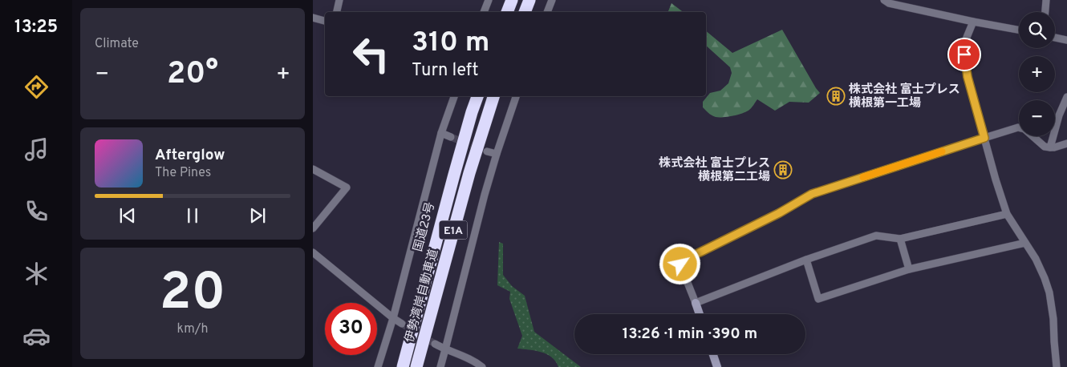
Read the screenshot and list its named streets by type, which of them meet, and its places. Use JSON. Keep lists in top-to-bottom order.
{
  "streets": {
    "highway": ["E1A", "伊勢湾岸自動車道"]
  },
  "places": {
    "building": ["株式会社 富士プレス 横根第一工場", "株式会社 富士プレス 横根第二工場"]
  },
  "page": {
    "tabs": "13:25",
    "tile": [
      "Climate",
      ["20", "km/h"]
    ],
    "map_buttons": ["+", "−"],
    "turn": ["310 m", "Turn left"],
    "heat": ["−", "20°", "+"],
    "song": ["Afterglow", "The Pines"],
    "limit": "30",
    "trip": "13:26 · 1 min · 390 m"
  }
}
